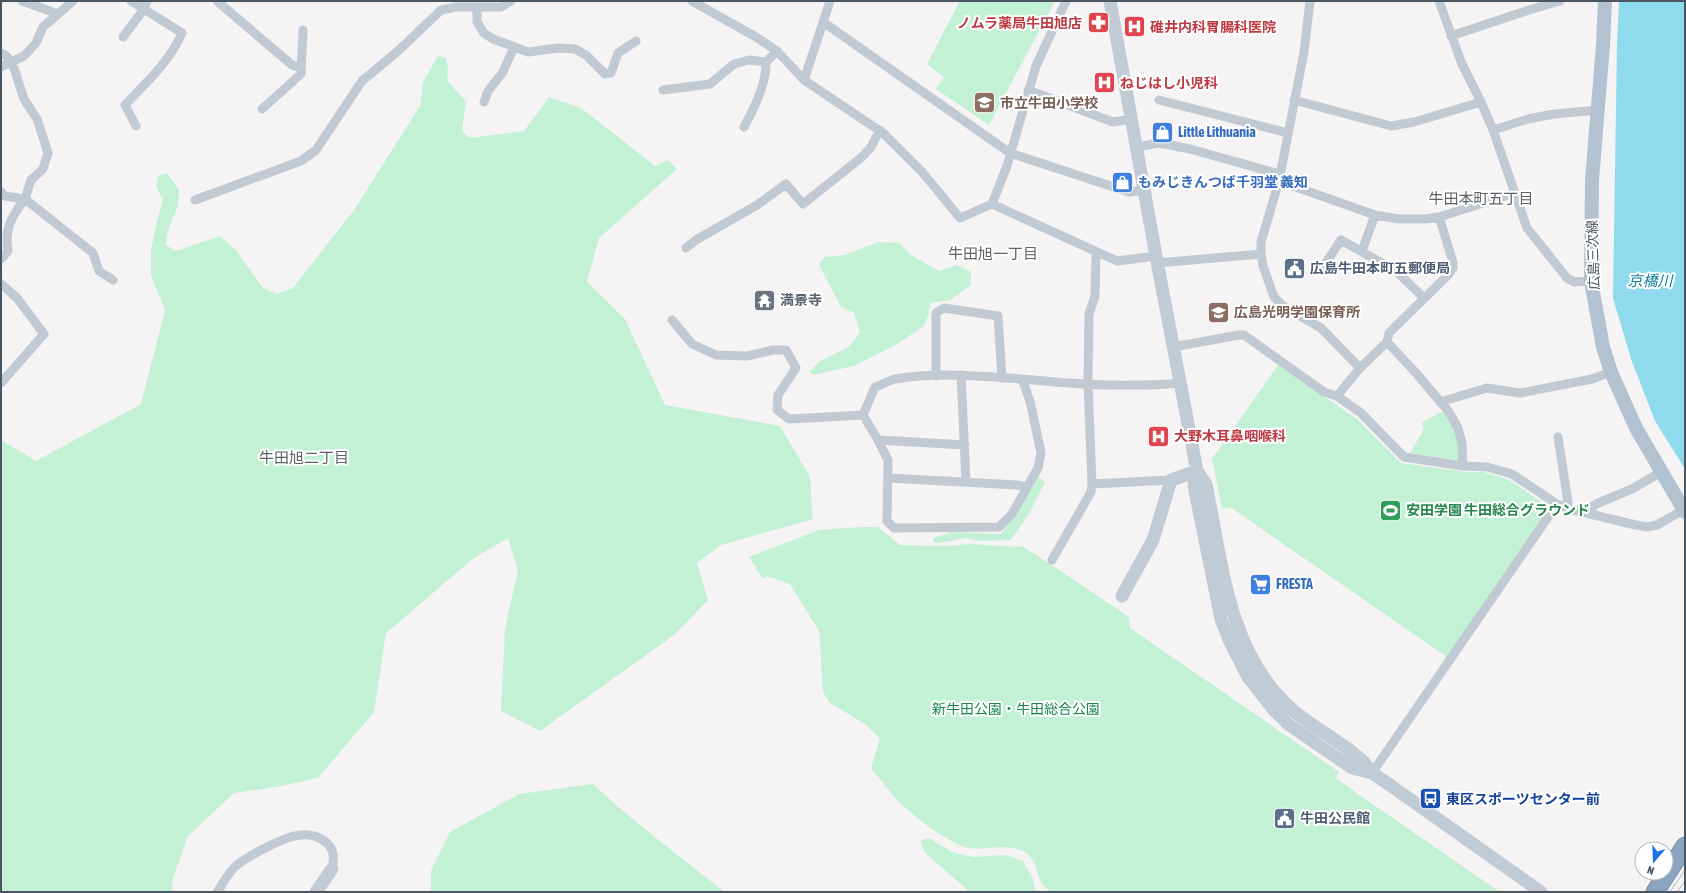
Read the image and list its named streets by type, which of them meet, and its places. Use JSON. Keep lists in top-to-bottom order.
{
  "streets": {
    "main road": ["広島三次線"]
  },
  "districts": ["牛田本町五丁目", "牛田旭一丁目", "牛田旭二丁目"],
  "water": ["京橋川"],
  "parks": ["新牛田公園・牛田総合公園"],
  "places": {
    "pharmacy": ["ノムラ薬局牛田旭店"],
    "hospital": ["碓井内科胃腸科医院", "ねじはし小児科", "大野木耳鼻咽喉科"],
    "school or university": ["市立牛田小学校", "広島光明学園保育所"],
    "shop": ["Little Lithuania", "もみじきんつば千羽堂 義知"],
    "public building": ["広島牛田本町五郵便局", "牛田公民館"],
    "temple": ["満景寺"],
    "sports": ["安田学園 牛田総合グラウンド"],
    "supermarket": ["FRESTA"],
    "bus stop": ["東区スポーツセンター前"]
  },
  "north": "bottom"
}
